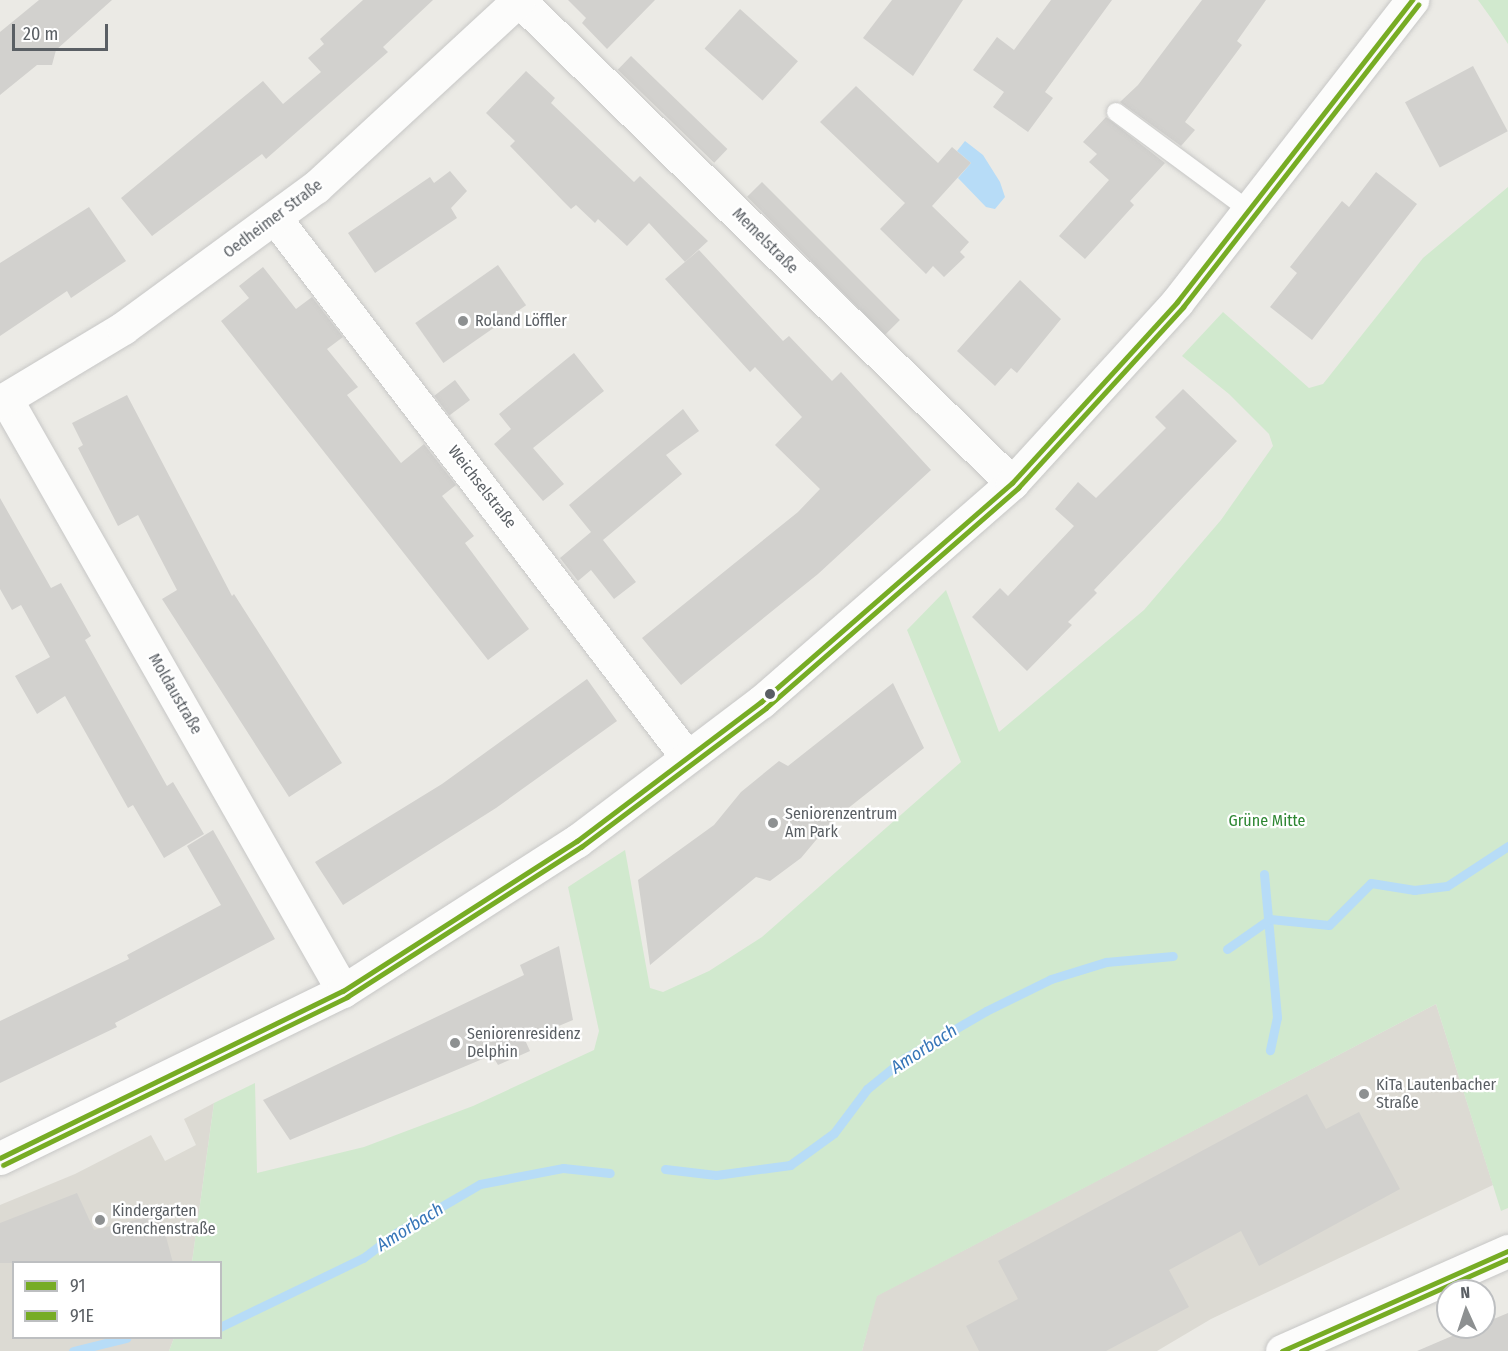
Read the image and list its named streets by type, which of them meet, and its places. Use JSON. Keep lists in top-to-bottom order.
{
  "streets": {
    "street": [
      "Oedheimer Straße",
      "Memelstraße",
      "Weichselstraße",
      "Moldaustraße"
    ]
  },
  "crossings": [
    ["Oedheimer Straße", "Memelstraße"],
    ["Oedheimer Straße", "Weichselstraße"],
    ["Oedheimer Straße", "Moldaustraße"]
  ],
  "water": ["Amorbach"],
  "parks": ["Grüne Mitte"],
  "places": [
    "Roland Löffler",
    "Seniorenzentrum Am Park",
    "Seniorenresidenz Delphin",
    "KiTa Lautenbacher Straße",
    "Kindergarten Grenchenstraße"
  ],
  "lines": ["transit line 91", "transit line 91E"],
  "legend": ["91", "91E"],
  "scale_bar": "20 m",
  "north": "top"
}
